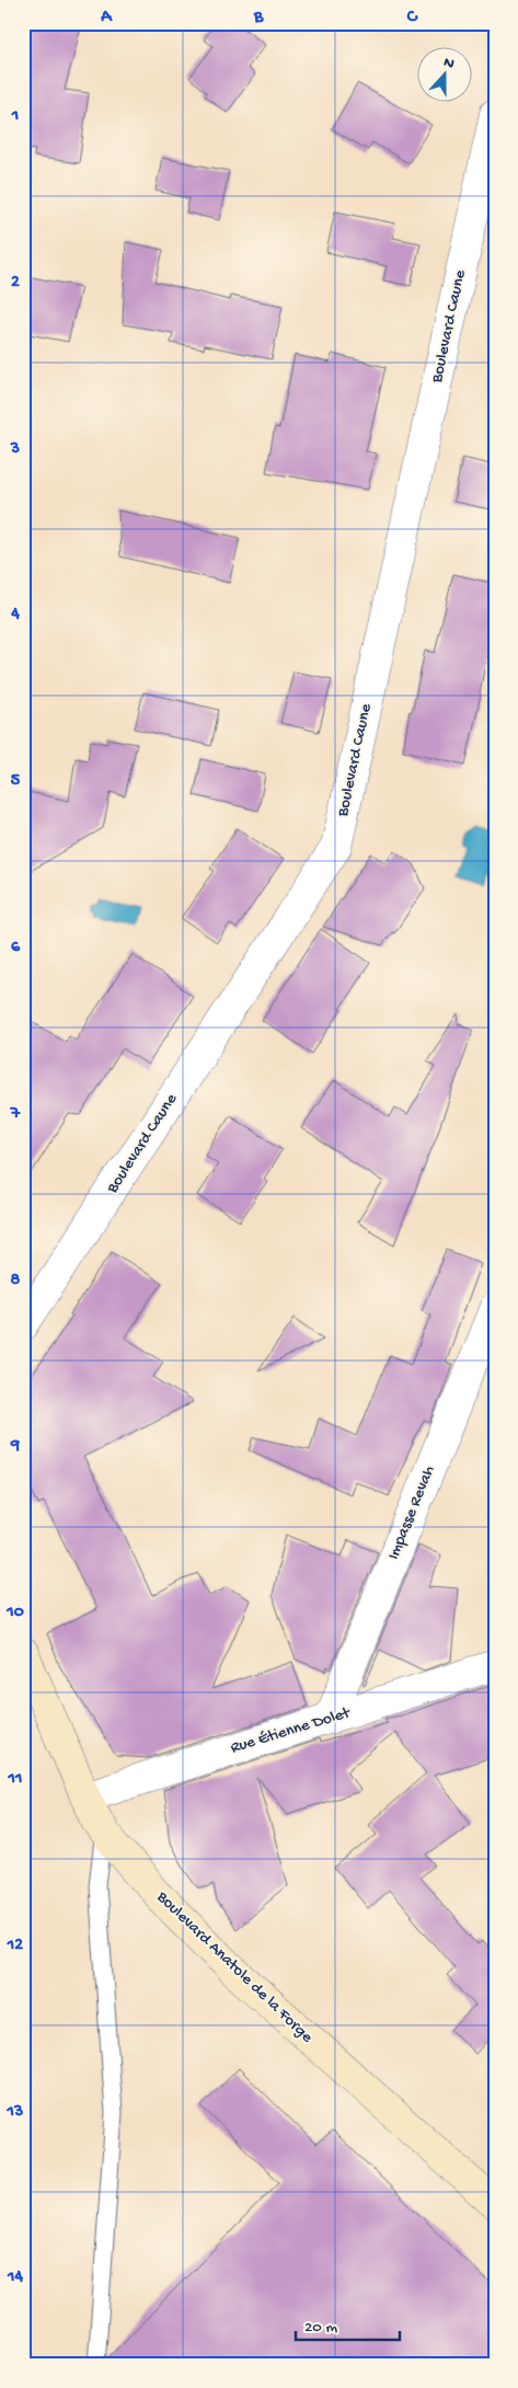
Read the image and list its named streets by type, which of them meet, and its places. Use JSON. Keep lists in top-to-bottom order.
{
  "streets": {
    "main road": ["Boulevard Anatole de la Forge"],
    "street": ["Boulevard Caune", "Impasse Revah", "Rue Étienne Dolet"]
  },
  "crossings": [
    ["Impasse Revah", "Rue Étienne Dolet"],
    ["Rue Étienne Dolet", "Boulevard Anatole de la Forge"]
  ],
  "scale_bar": "20 m",
  "north": "top",
  "grid": {
    "columns": ["A", "B", "C"],
    "rows": [
      "1",
      "2",
      "3",
      "4",
      "5",
      "6",
      "7",
      "8",
      "9",
      "10",
      "11",
      "12",
      "13",
      "14"
    ]
  }
}
